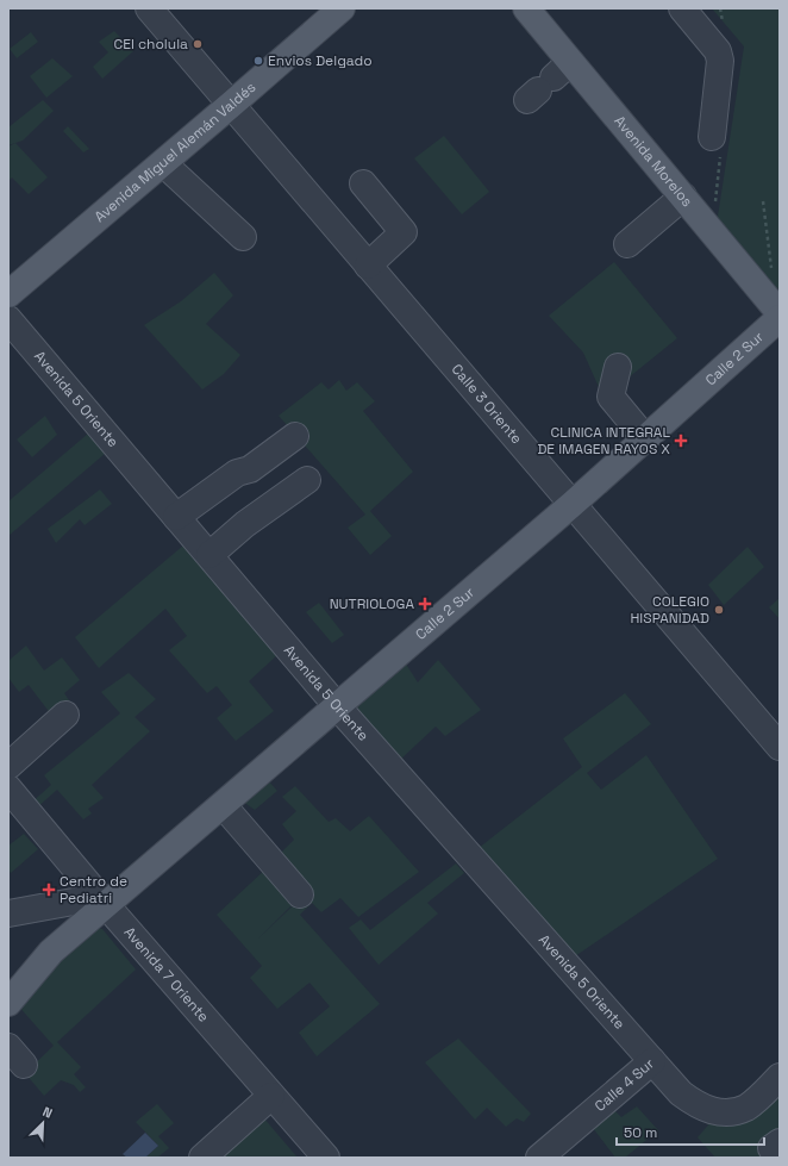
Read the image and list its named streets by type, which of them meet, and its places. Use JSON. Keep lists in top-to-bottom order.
{
  "streets": {
    "main road": ["Avenida Miguel Alemán Valdés", "Avenida Morelos", "Calle 2 Sur"],
    "street": [
      "Avenida 5 Oriente",
      "Calle 3 Oriente",
      "Avenida 7 Oriente",
      "Calle 4 Sur"
    ]
  },
  "crossings": [
    ["Avenida Miguel Alemán Valdés", "Calle 3 Oriente"],
    ["Avenida Morelos", "Calle 2 Sur"],
    ["Calle 2 Sur", "Avenida 5 Oriente"],
    ["Calle 2 Sur", "Calle 3 Oriente"],
    ["Calle 2 Sur", "Avenida 7 Oriente"],
    ["Avenida 5 Oriente", "Calle 4 Sur"]
  ],
  "places": {
    "other": ["CEI cholula", "Envios Delgado", "COLEGIO HISPANIDAD"],
    "health": ["CLINICA INTEGRAL DE IMAGEN RAYOS X", "NUTRIOLOGA", "Centro de Pediatri"]
  },
  "scale_bar": "50 m",
  "north": "top right"
}
